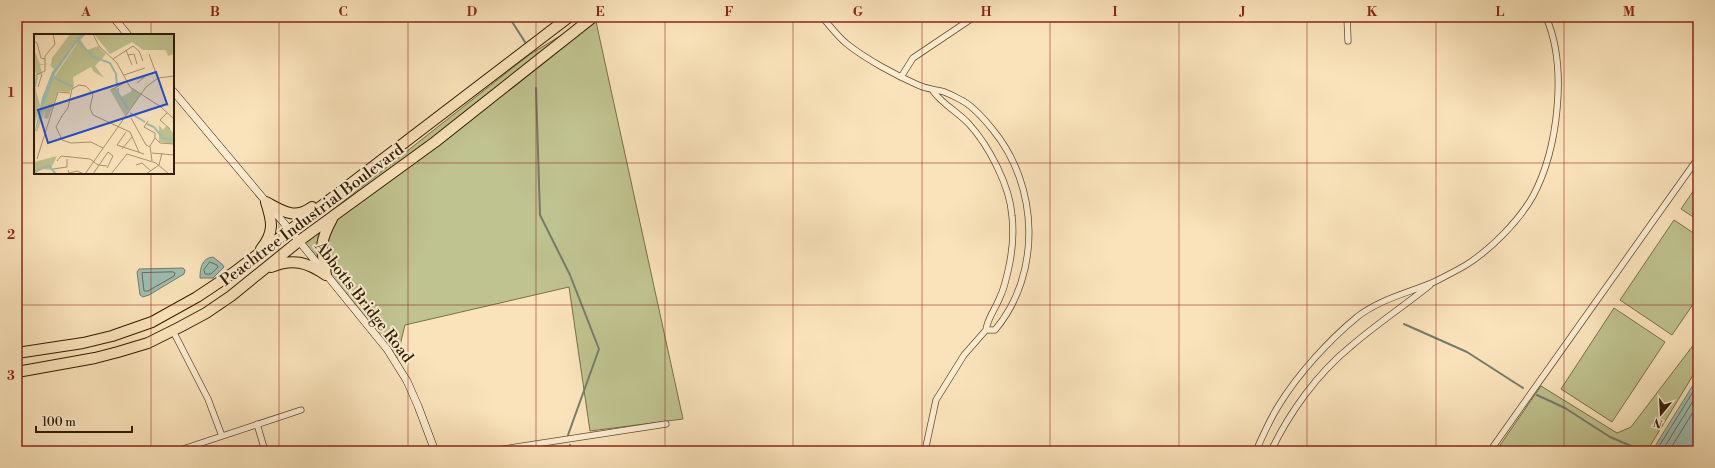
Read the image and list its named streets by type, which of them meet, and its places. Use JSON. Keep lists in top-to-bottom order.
{
  "streets": {
    "highway": ["Peachtree Industrial Boulevard"],
    "main road": ["Abbotts Bridge Road"]
  },
  "crossings": [
    ["Peachtree Industrial Boulevard", "Abbotts Bridge Road"]
  ],
  "scale_bar": "100 m",
  "north": "bottom",
  "grid": {
    "columns": [
      "A",
      "B",
      "C",
      "D",
      "E",
      "F",
      "G",
      "H",
      "I",
      "J",
      "K",
      "L",
      "M"
    ],
    "rows": ["1", "2", "3"]
  }
}
